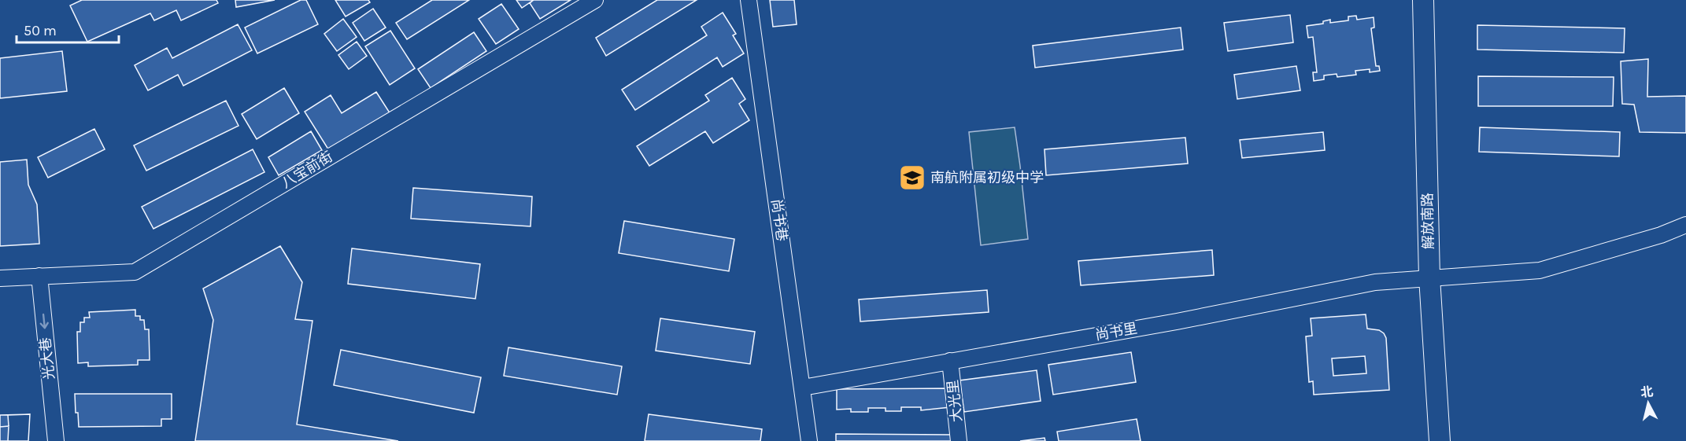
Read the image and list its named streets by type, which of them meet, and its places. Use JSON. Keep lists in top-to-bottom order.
{
  "streets": {
    "street": [
      "八宝前街",
      "尚书巷",
      "解放南路",
      "尚书里",
      "光大巷",
      "大光里"
    ]
  },
  "crossings": [
    ["八宝前街", "光大巷"],
    ["尚书巷", "尚书里"],
    ["解放南路", "尚书里"],
    ["尚书里", "大光里"]
  ],
  "one_way": ["光大巷"],
  "places": {
    "school or university": ["南航附属初级中学"]
  },
  "scale_bar": "50 m",
  "north": "top"
}
